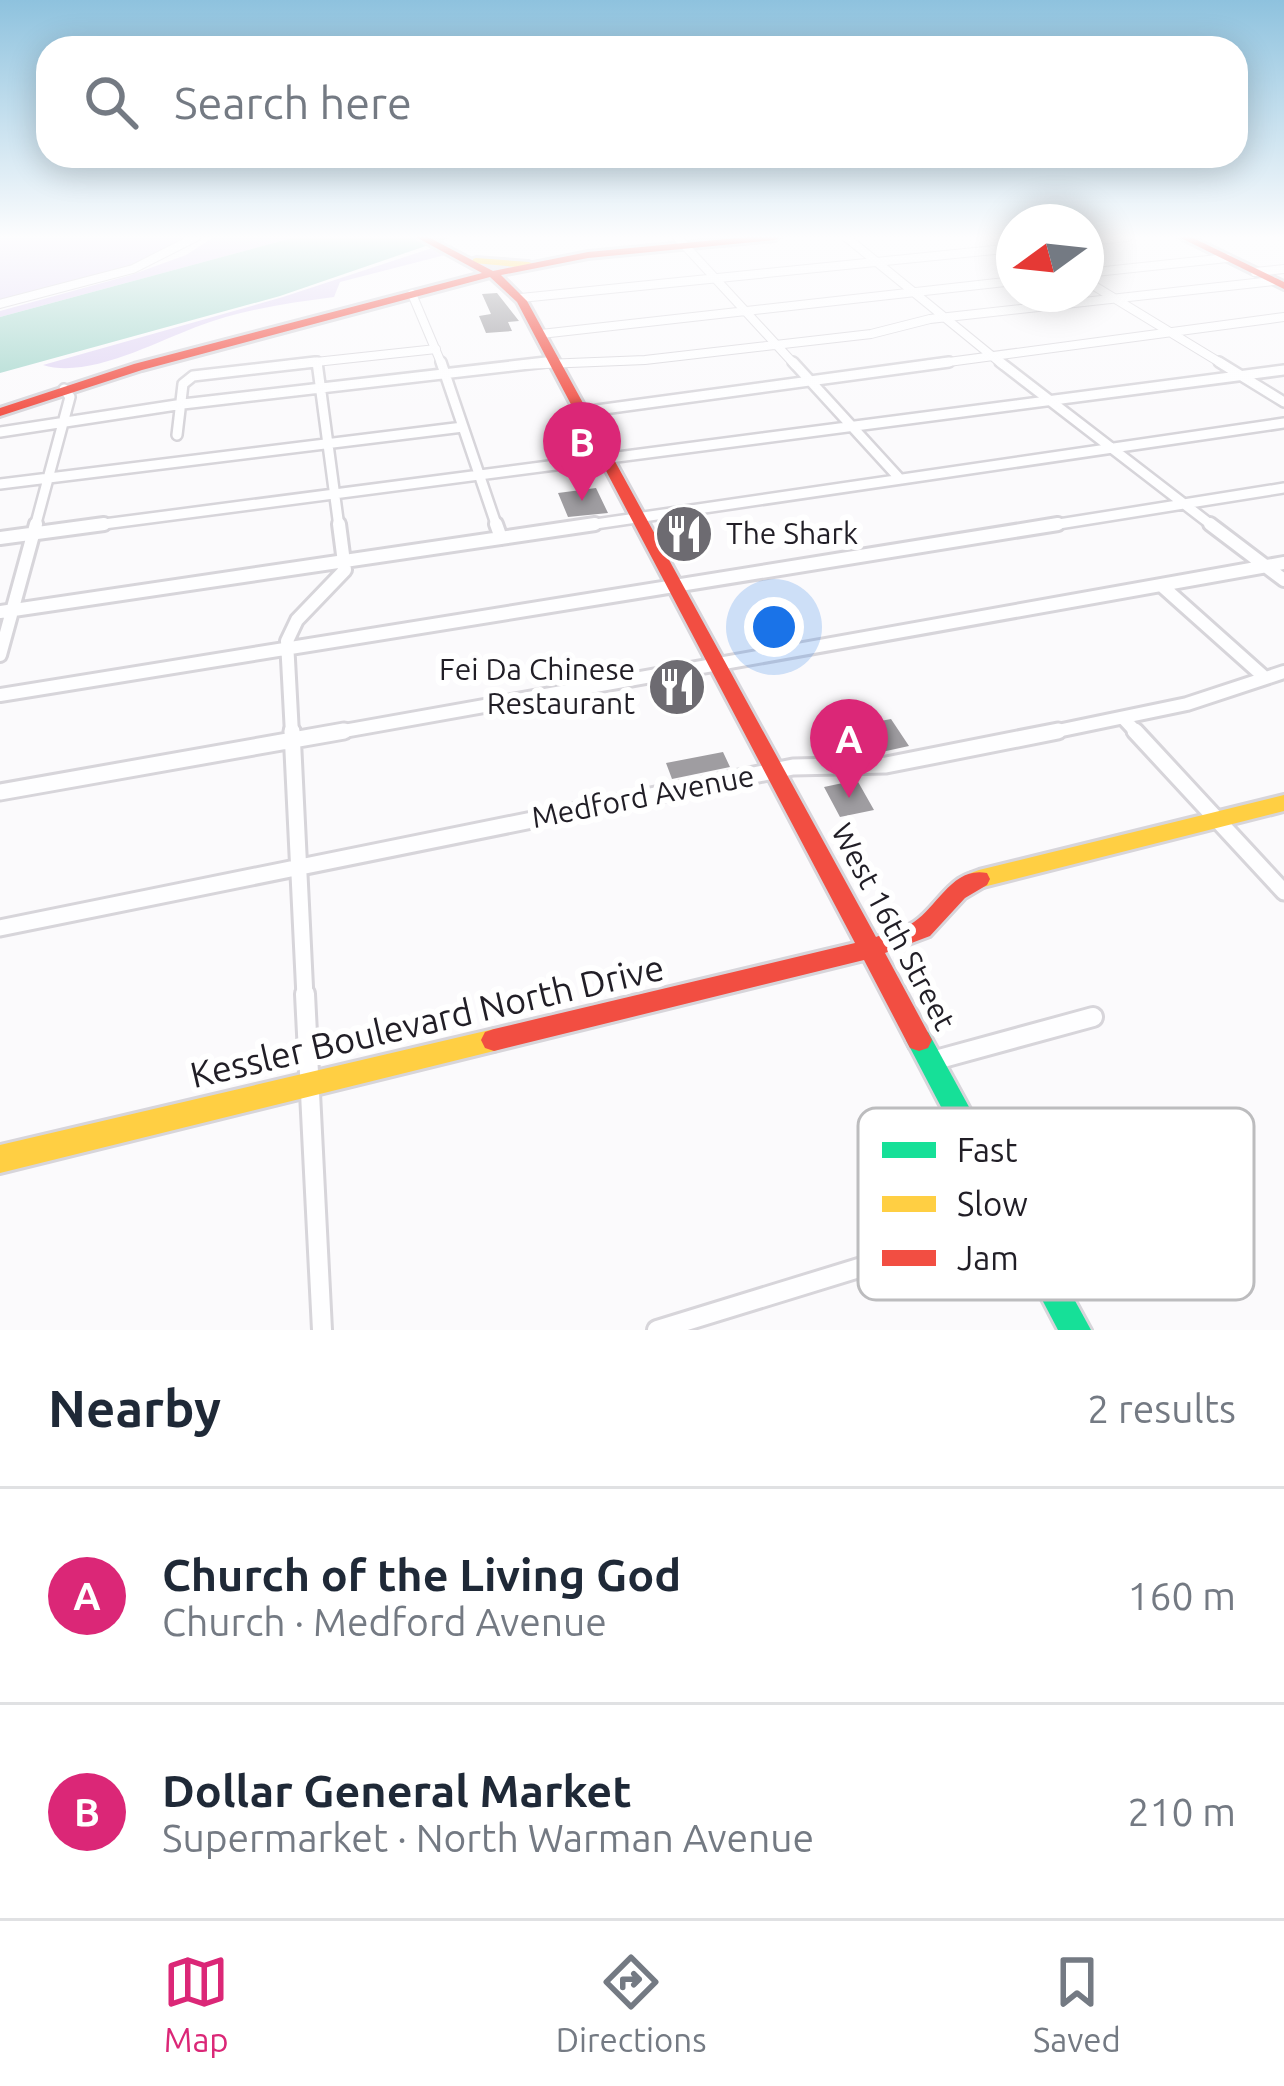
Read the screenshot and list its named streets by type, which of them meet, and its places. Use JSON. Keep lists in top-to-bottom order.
{
  "streets": {
    "main road": ["West 16th Street", "Kessler Boulevard North Drive"],
    "street": ["Medford Avenue"]
  },
  "crossings": [
    ["Medford Avenue", "West 16th Street"],
    ["West 16th Street", "Kessler Boulevard North Drive"]
  ],
  "places": {
    "restaurant": ["The Shark", "Fei Da Chinese Restaurant"]
  },
  "legend": ["Fast", "Slow", "Jam"],
  "north": "left",
  "page": {
    "search": "Search here",
    "pins": ["B", "A"],
    "heading": ["Nearby", "2 results"],
    "list": [
      {
        "mark": "A",
        "name": "Church of the Living God",
        "note": "Church · Medford Avenue",
        "value": "160 m"
      },
      {
        "mark": "B",
        "name": "Dollar General Market",
        "note": "Supermarket · North Warman Avenue",
        "value": "210 m"
      }
    ],
    "nav": ["Map", "Directions", "Saved"]
  }
}
